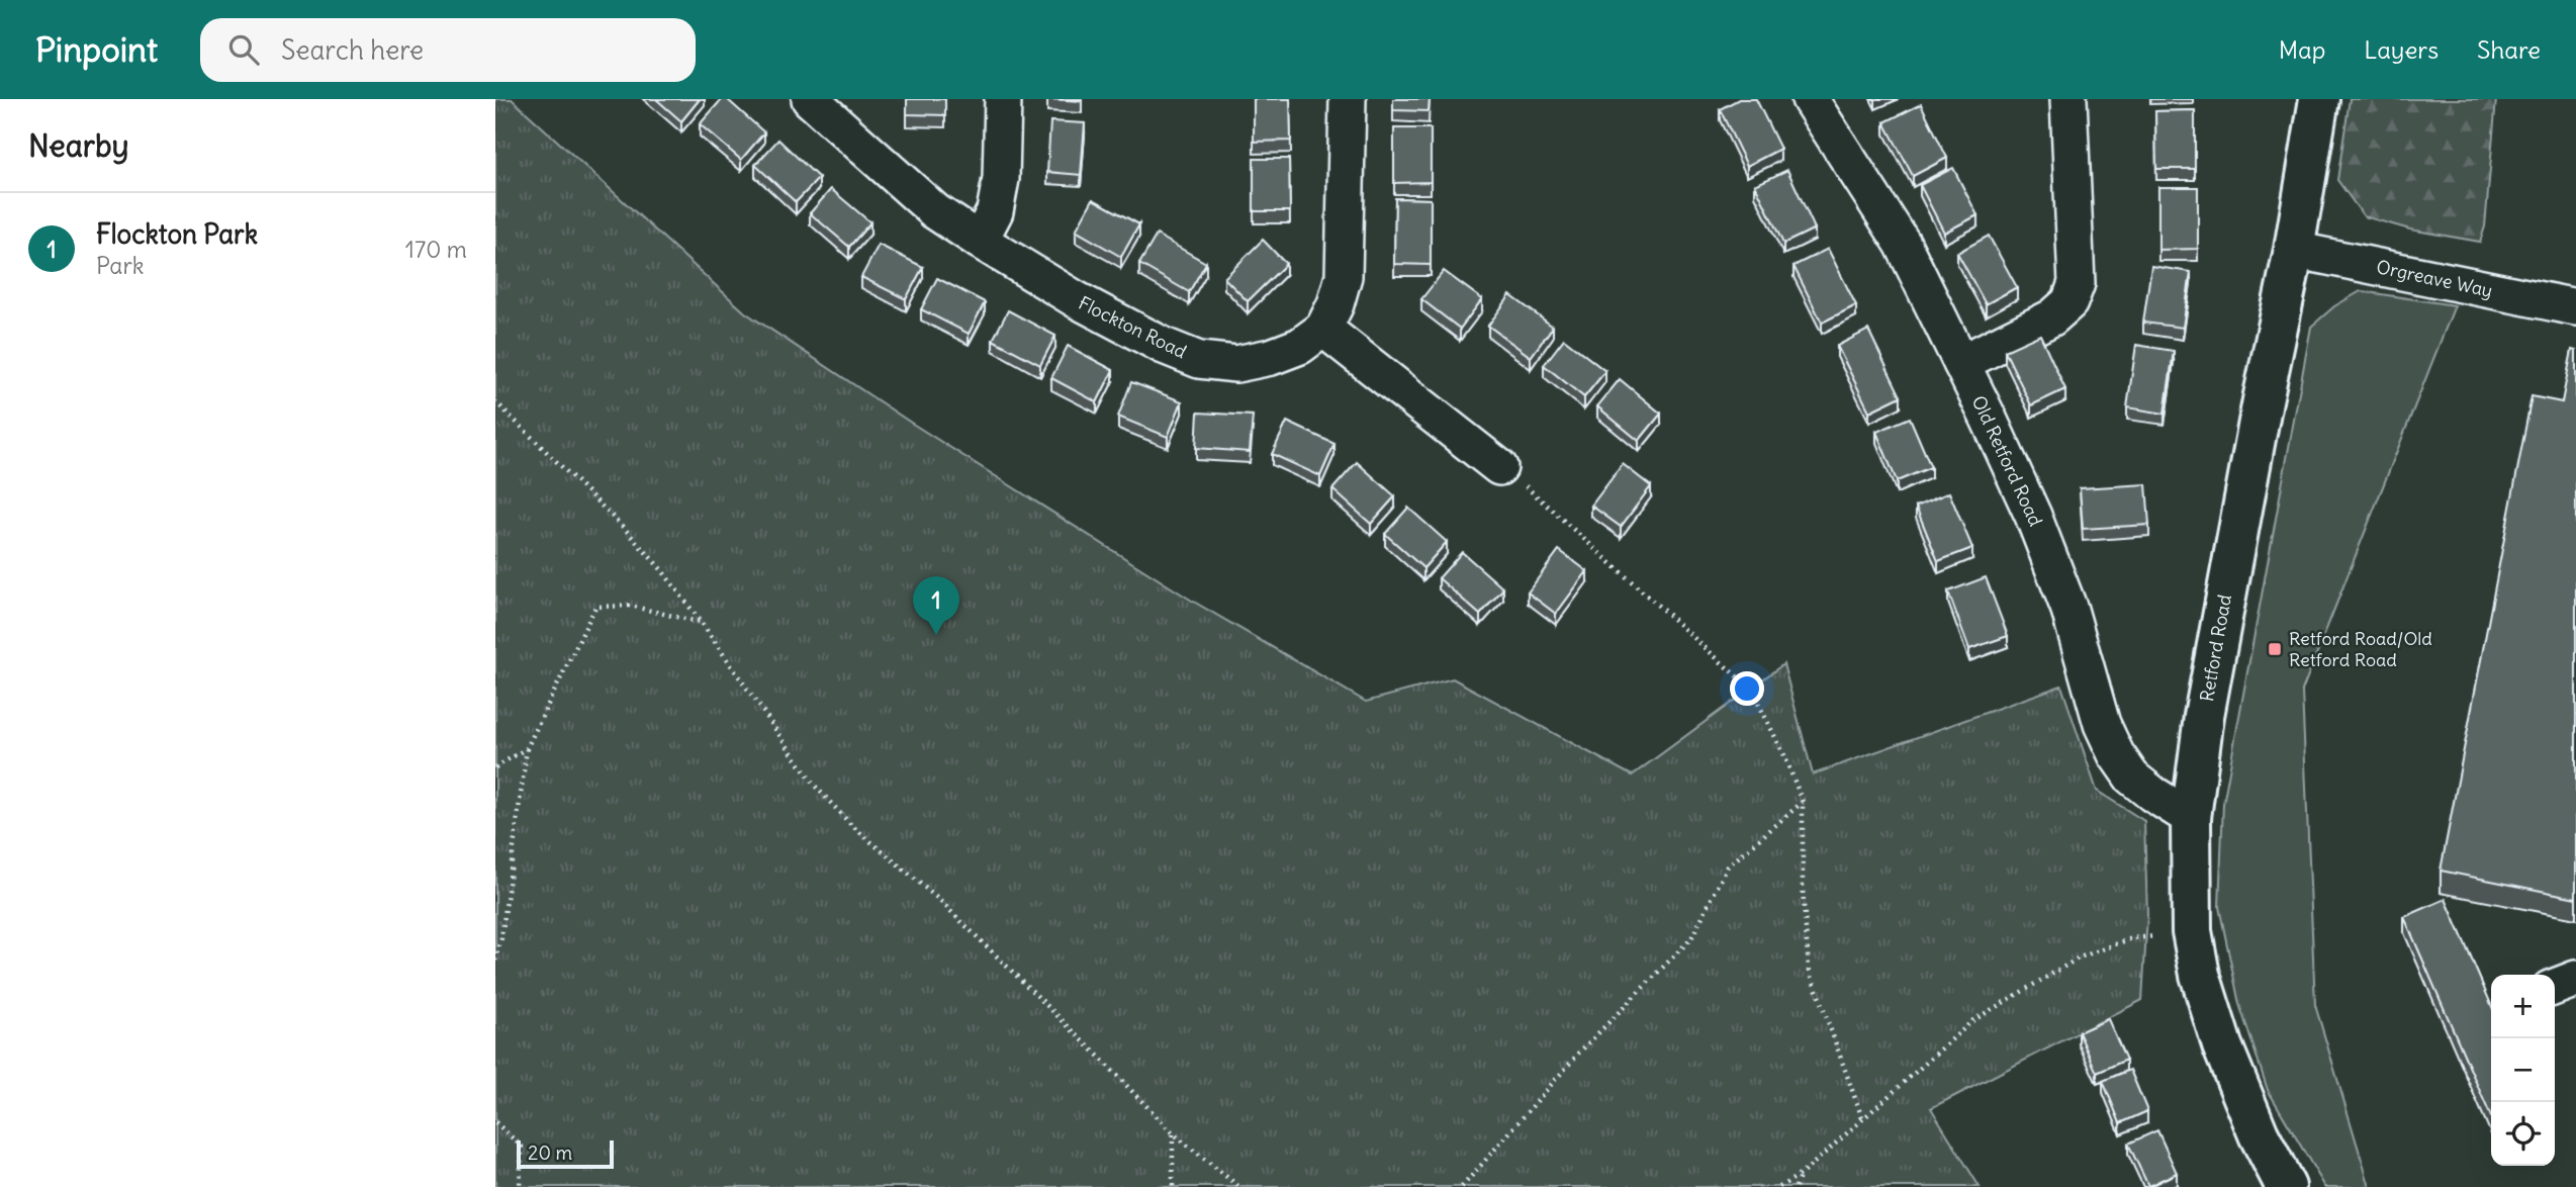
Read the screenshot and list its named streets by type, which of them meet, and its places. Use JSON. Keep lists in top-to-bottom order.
{
  "streets": {
    "main road": ["Retford Road"],
    "street": ["Orgreave Way", "Flockton Road", "Old Retford Road"]
  },
  "crossings": [
    ["Orgreave Way", "Retford Road"],
    ["Old Retford Road", "Retford Road"]
  ],
  "places": {
    "transit": ["Retford Road/Old Retford Road"]
  },
  "scale_bar": "20 m",
  "page": {
    "header": "Pinpoint",
    "search": "Search here",
    "nav": ["Map", "Layers", "Share"],
    "heading": "Nearby",
    "list": [
      {
        "mark": "1",
        "name": "Flockton Park",
        "note": "Park",
        "value": "170 m"
      }
    ],
    "pins": "1",
    "map_buttons": ["+", "−"],
    "scale": "20 m"
  }
}
